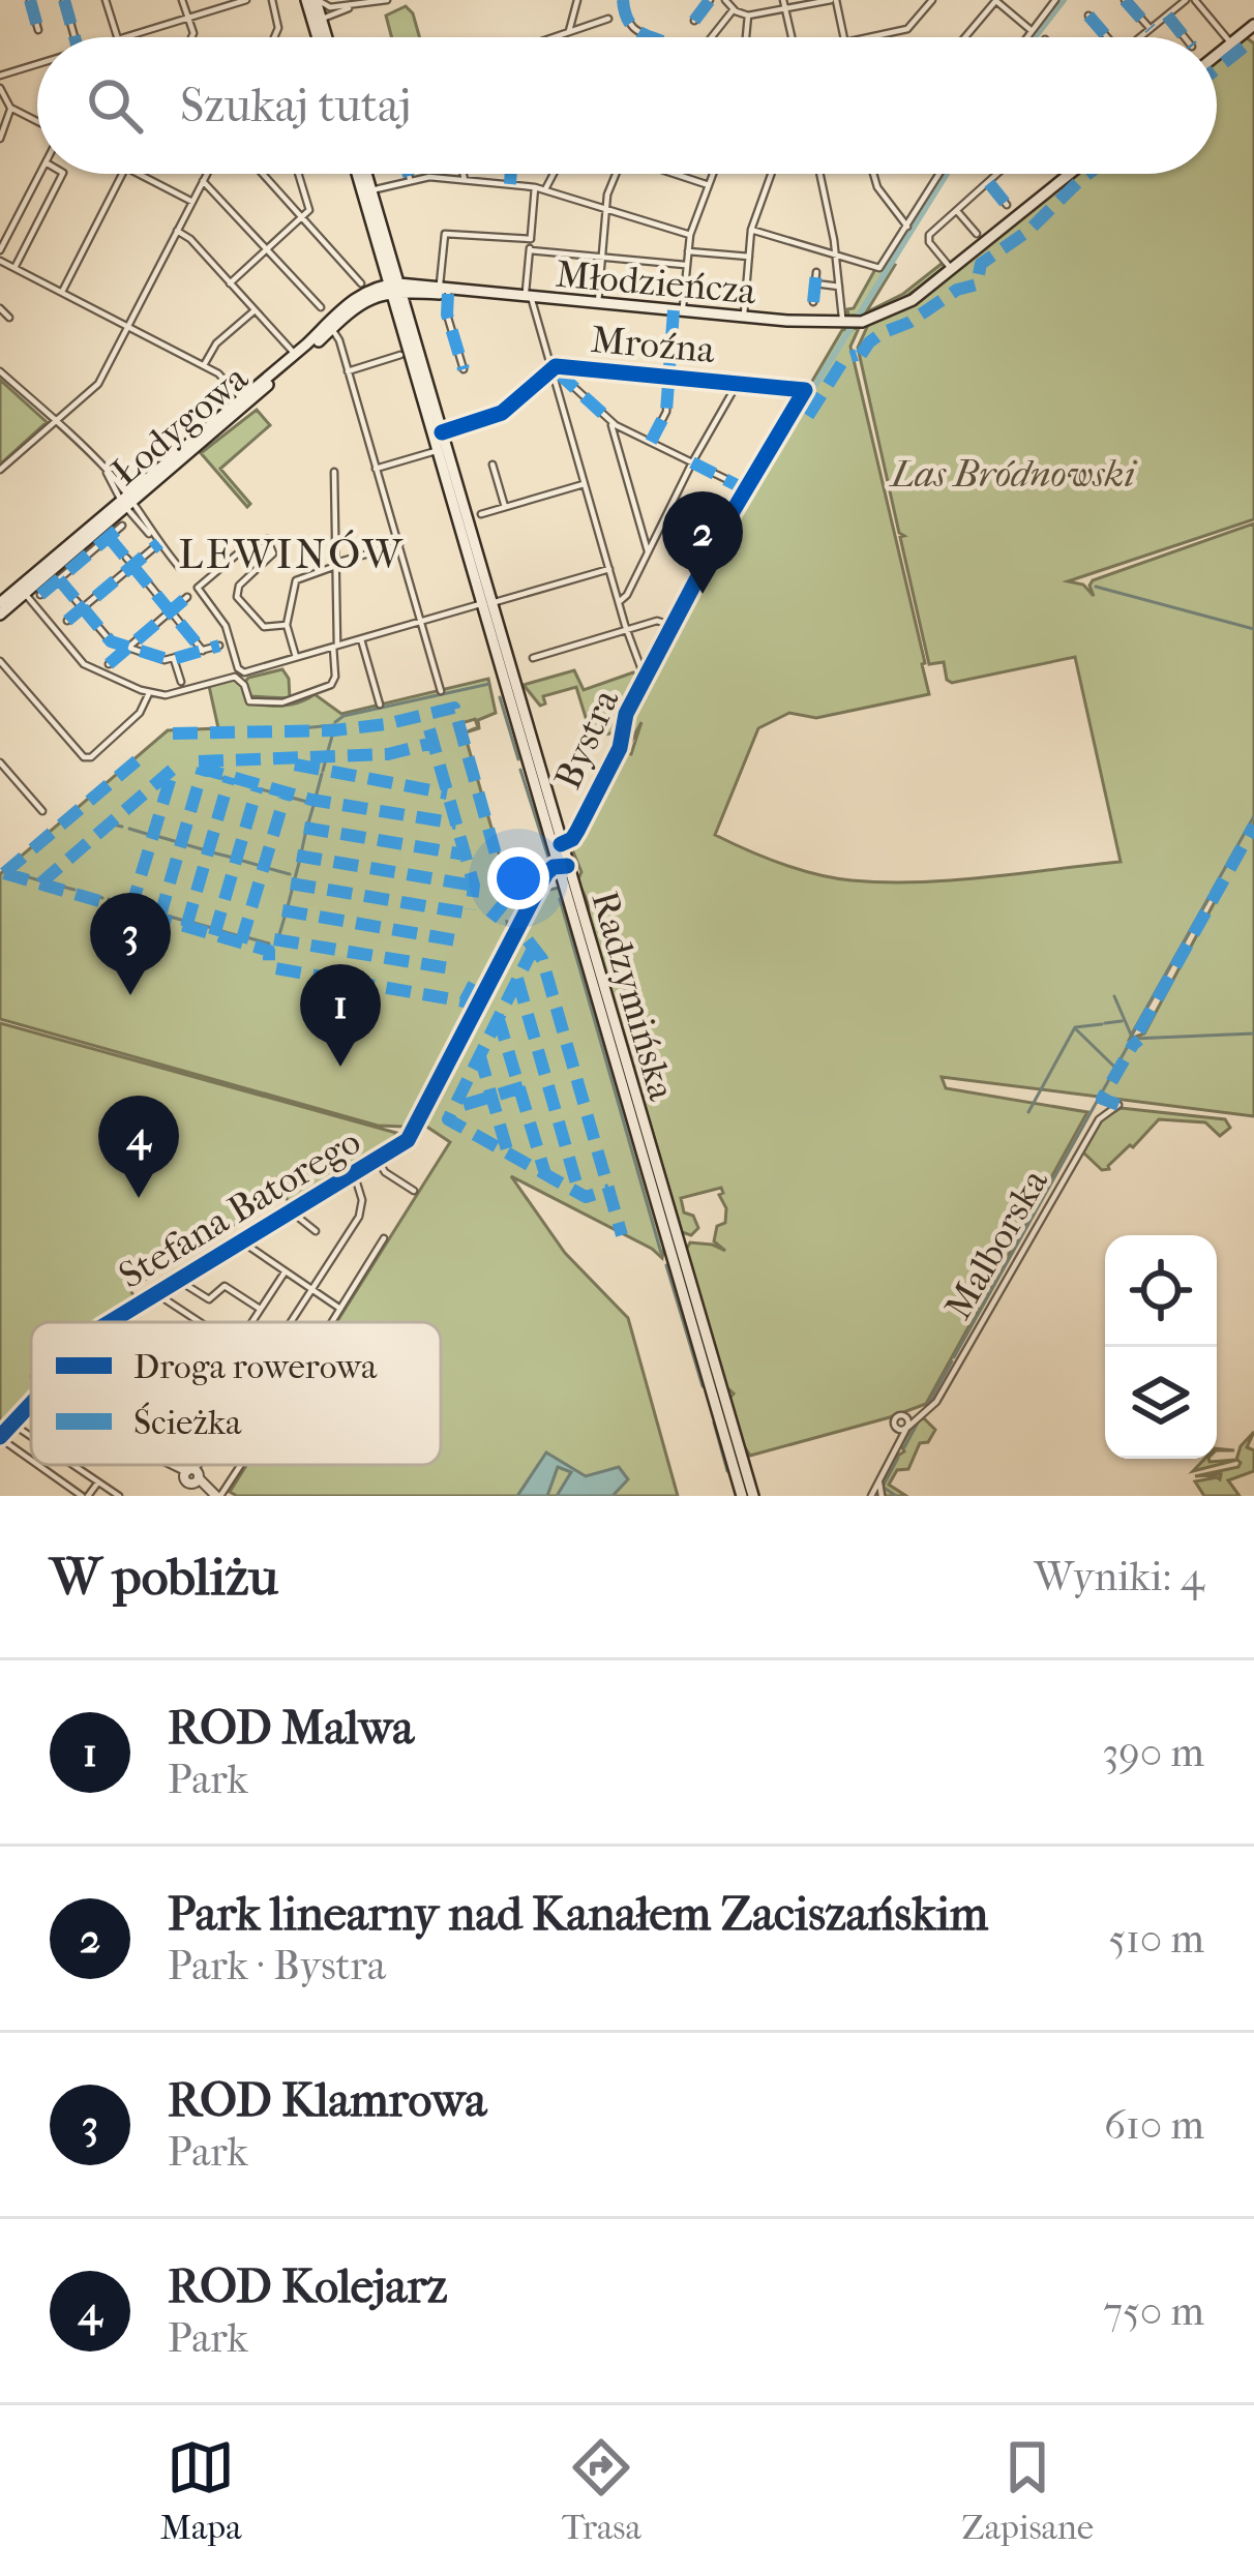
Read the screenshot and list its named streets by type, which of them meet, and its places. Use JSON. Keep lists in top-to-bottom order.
{
  "streets": {
    "main road": ["Młodzieńcza", "Łodygowa", "Radzymińska"],
    "street": [
      "Mroźna",
      "Bystra",
      "Stefana Batorego",
      "Malborska"
    ]
  },
  "crossings": [
    ["Młodzieńcza", "Łodygowa"],
    ["Młodzieńcza", "Radzymińska"],
    ["Mroźna", "Bystra"],
    ["Mroźna", "Radzymińska"],
    ["Łodygowa", "Radzymińska"],
    ["Bystra", "Radzymińska"],
    ["Radzymińska", "Stefana Batorego"]
  ],
  "districts": ["LEWINÓW"],
  "parks": ["Las Bródnowski"],
  "legend": ["Droga rowerowa", "Ścieżka"],
  "page": {
    "search": "Szukaj tutaj",
    "pins": [
      "2",
      "3",
      "1",
      "4"
    ],
    "heading": ["W pobliżu", "Wyniki: 4"],
    "list": [
      {
        "mark": "1",
        "name": "ROD Malwa",
        "note": "Park",
        "value": "390 m"
      },
      {
        "mark": "2",
        "name": "Park linearny nad Kanałem Zaciszańskim",
        "note": "Park · Bystra",
        "value": "510 m"
      },
      {
        "mark": "3",
        "name": "ROD Klamrowa",
        "note": "Park",
        "value": "610 m"
      },
      {
        "mark": "4",
        "name": "ROD Kolejarz",
        "note": "Park",
        "value": "750 m"
      }
    ],
    "nav": ["Mapa", "Trasa", "Zapisane"]
  }
}
